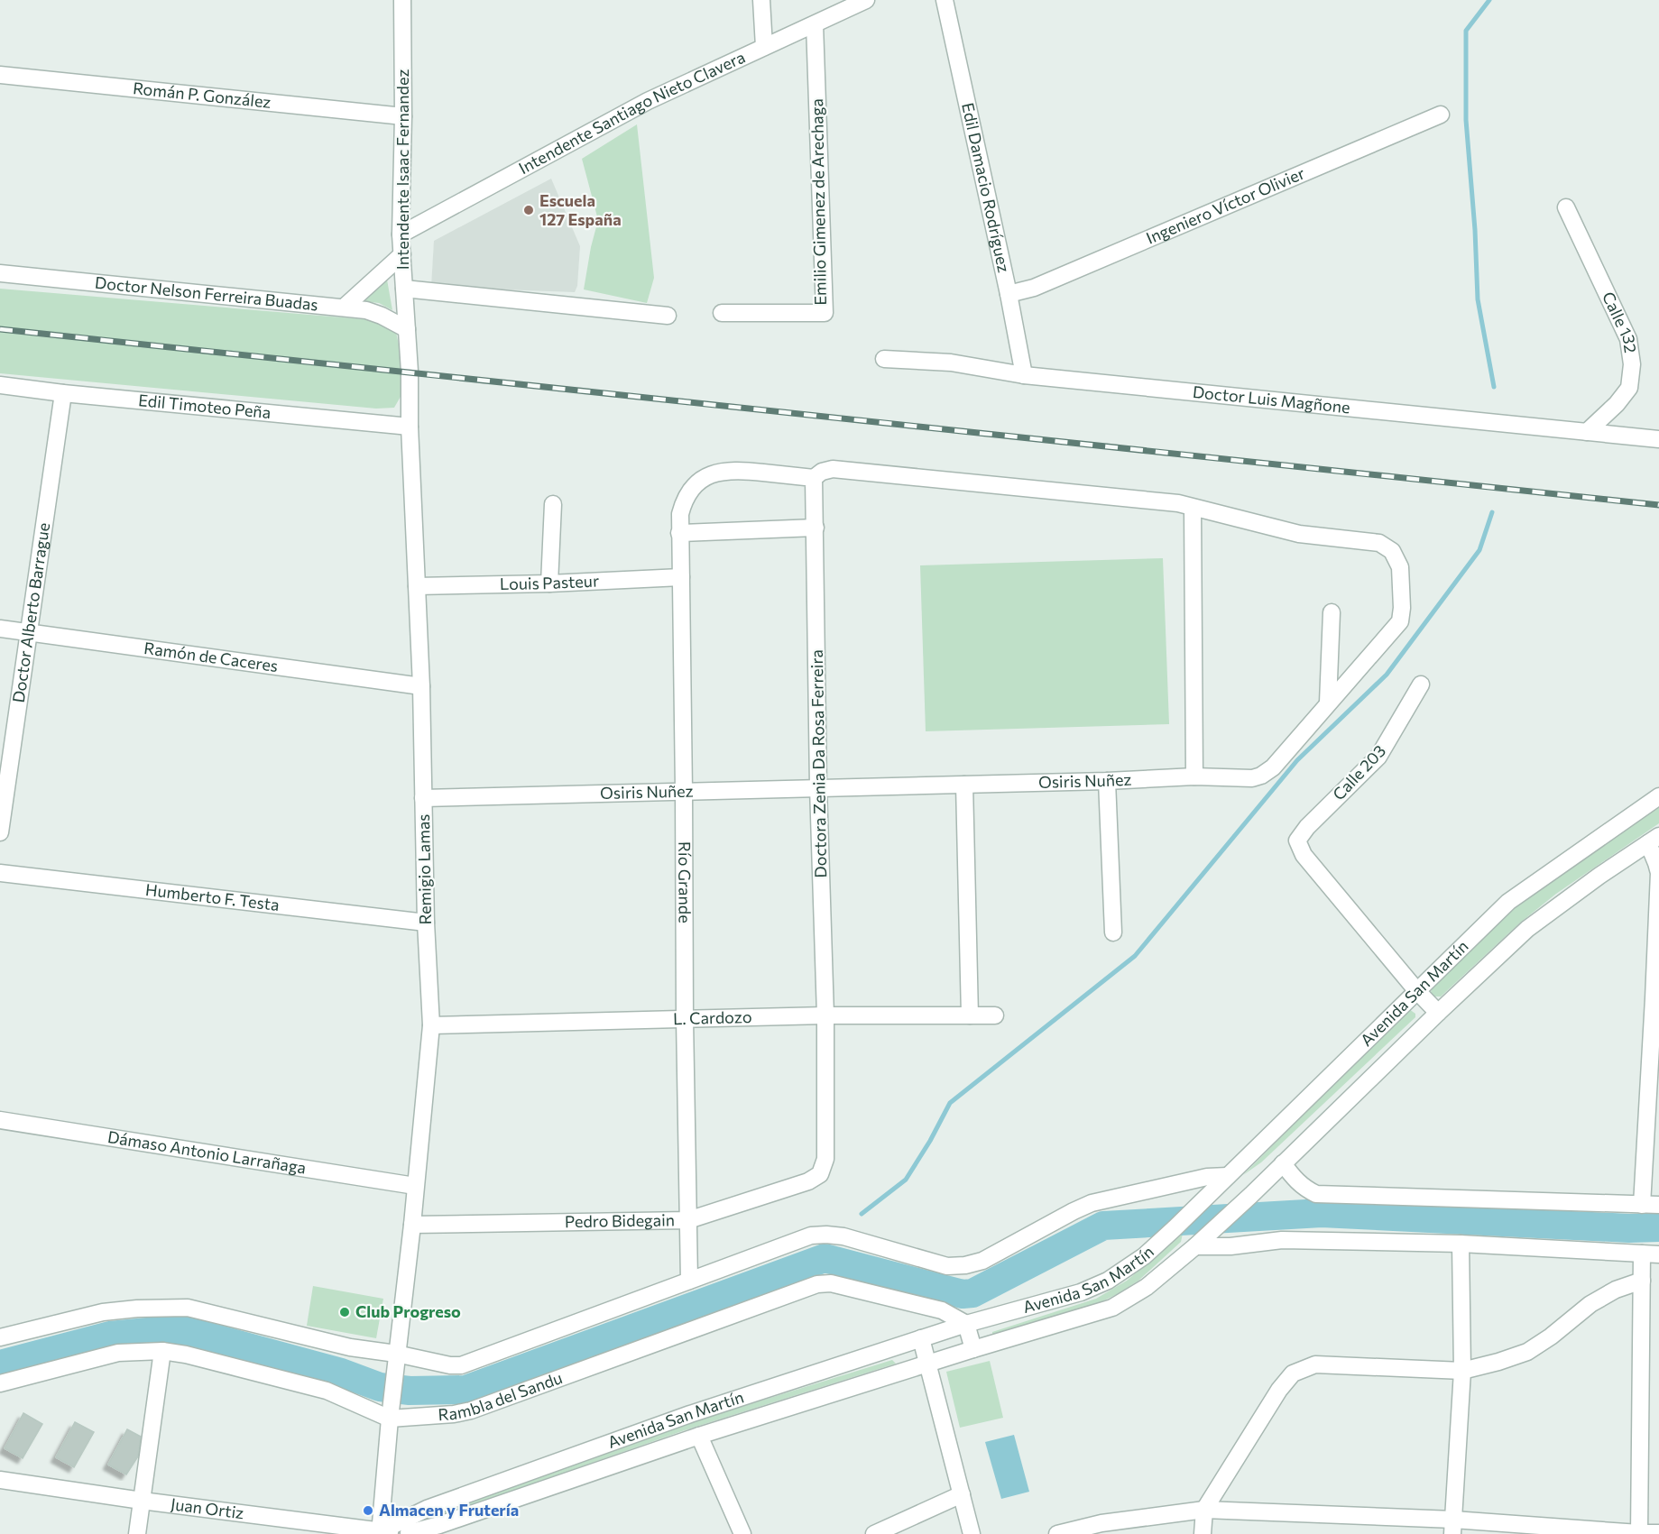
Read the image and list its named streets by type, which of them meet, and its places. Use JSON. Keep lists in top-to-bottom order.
{
  "streets": {
    "street": [
      "Román P. González",
      "Intendente Santiago Nieto Clavera",
      "Intendente Isaac Fernandez",
      "Edil Damacio Rodríguez",
      "Emilio Gimenez de Arechaga",
      "Ingeniero Víctor Olivier",
      "Doctor Nelson Ferreira Buadas",
      "Calle 132",
      "Doctor Luis Magñone",
      "Edil Timoteo Peña",
      "Louis Pasteur",
      "Doctor Alberto Barrague",
      "Ramón de Caceres",
      "Doctora Zenia Da Rosa Ferreira",
      "Calle 203",
      "Osiris Nuñez",
      "Remigio Lamas",
      "Río Grande",
      "Humberto F. Testa",
      "Avenida San Martín",
      "L. Cardozo",
      "Dámaso Antonio Larrañaga",
      "Pedro Bidegain",
      "Rambla del Sandu",
      "Juan Ortiz"
    ]
  },
  "crossings": [
    ["Román P. González", "Intendente Isaac Fernandez"],
    ["Intendente Santiago Nieto Clavera", "Intendente Isaac Fernandez"],
    ["Intendente Santiago Nieto Clavera", "Emilio Gimenez de Arechaga"],
    ["Intendente Isaac Fernandez", "Doctor Nelson Ferreira Buadas"],
    ["Intendente Isaac Fernandez", "Remigio Lamas"],
    ["Edil Damacio Rodríguez", "Ingeniero Víctor Olivier"],
    ["Edil Damacio Rodríguez", "Doctor Luis Magñone"],
    ["Calle 132", "Doctor Luis Magñone"],
    ["Edil Timoteo Peña", "Doctor Alberto Barrague"],
    ["Edil Timoteo Peña", "Remigio Lamas"],
    ["Louis Pasteur", "Remigio Lamas"],
    ["Louis Pasteur", "Río Grande"],
    ["Doctor Alberto Barrague", "Ramón de Caceres"],
    ["Ramón de Caceres", "Remigio Lamas"],
    ["Doctora Zenia Da Rosa Ferreira", "Osiris Nuñez"],
    ["Doctora Zenia Da Rosa Ferreira", "Río Grande"],
    ["Doctora Zenia Da Rosa Ferreira", "L. Cardozo"],
    ["Doctora Zenia Da Rosa Ferreira", "Pedro Bidegain"],
    ["Calle 203", "Avenida San Martín"],
    ["Osiris Nuñez", "Remigio Lamas"],
    ["Osiris Nuñez", "Río Grande"],
    ["Remigio Lamas", "Humberto F. Testa"],
    ["Remigio Lamas", "Avenida San Martín"],
    ["Remigio Lamas", "L. Cardozo"],
    ["Remigio Lamas", "Dámaso Antonio Larrañaga"],
    ["Remigio Lamas", "Pedro Bidegain"],
    ["Remigio Lamas", "Rambla del Sandu"],
    ["Remigio Lamas", "Juan Ortiz"],
    ["Río Grande", "L. Cardozo"],
    ["Río Grande", "Pedro Bidegain"],
    ["Avenida San Martín", "Rambla del Sandu"],
    ["Avenida San Martín", "Juan Ortiz"]
  ],
  "places": ["Escuela 127 España", "Club Progreso", "Almacen y Frutería"]
}
